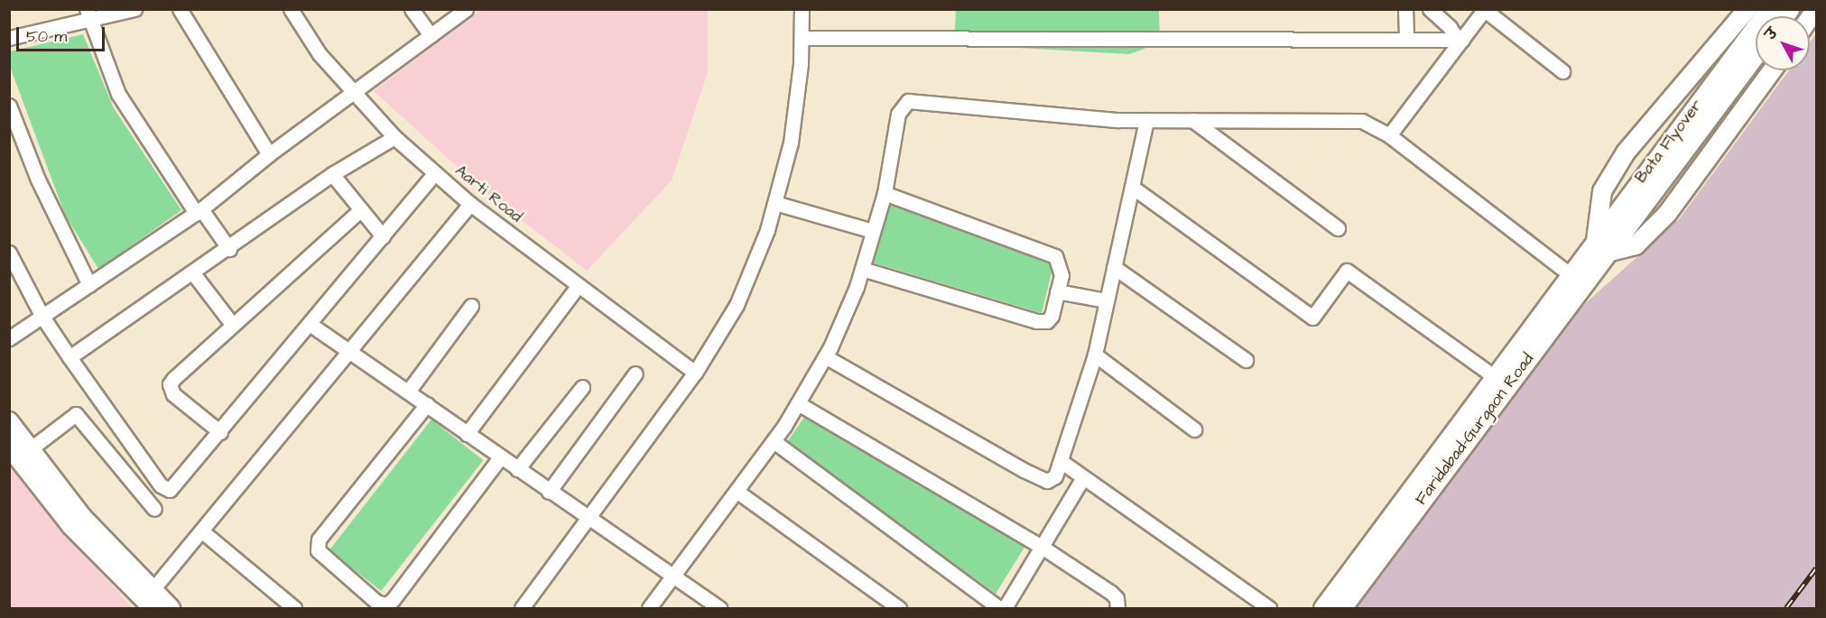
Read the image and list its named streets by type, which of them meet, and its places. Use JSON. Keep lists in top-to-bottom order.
{
  "streets": {
    "main road": ["Bata Flyover", "Faridabad-Gurgaon Road"],
    "street": ["Aarti Road"]
  },
  "crossings": [
    ["Bata Flyover", "Faridabad-Gurgaon Road"]
  ],
  "scale_bar": "50 m",
  "north": "top left"
}
